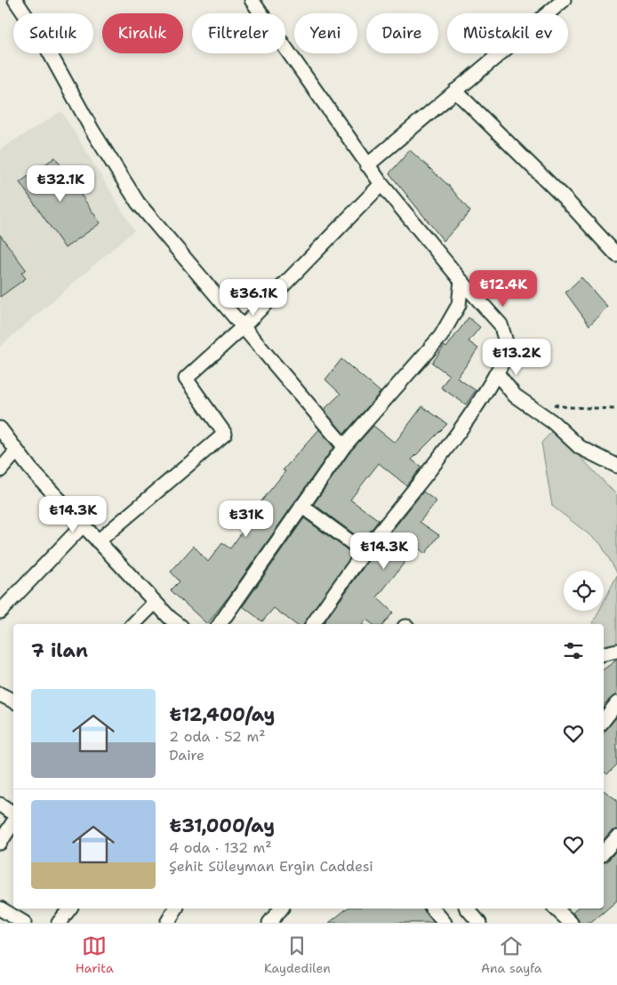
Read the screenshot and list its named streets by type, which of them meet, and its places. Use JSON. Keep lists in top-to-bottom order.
{
  "page": {
    "chip": [
      "Satılık",
      "Kiralık",
      "Filtreler",
      "Yeni",
      "Daire",
      "Müstakil ev"
    ],
    "price": [
      "₺32.1K",
      "₺12.4K",
      "₺36.1K",
      "₺13.2K",
      "₺14.3K",
      "₺31K",
      "₺14.3K"
    ],
    "heading": "7 ilan",
    "list": [
      {
        "name": "₺12,400/ay",
        "note": "2 oda · 52 m² · Daire"
      },
      {
        "name": "₺31,000/ay",
        "note": "4 oda · 132 m² · Şehit Süleyman Ergin Caddesi"
      }
    ],
    "tabs": ["Harita", "Kaydedilen", "Ana sayfa"]
  }
}
